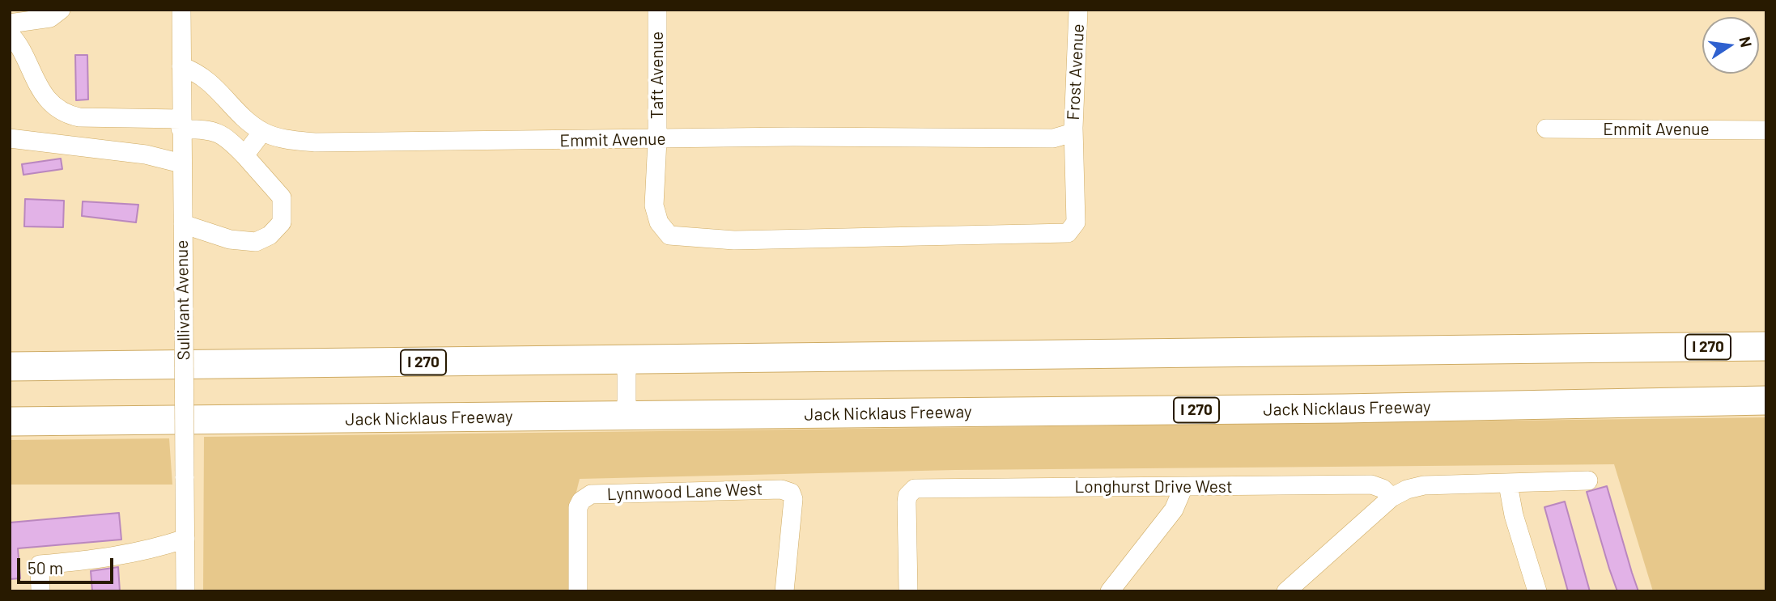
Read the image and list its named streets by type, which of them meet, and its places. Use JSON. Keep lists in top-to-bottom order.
{
  "streets": {
    "highway": ["I 270", "Jack Nicklaus Freeway"],
    "street": [
      "Frost Avenue",
      "Taft Avenue",
      "Emmit Avenue",
      "Sullivant Avenue",
      "Longhurst Drive West",
      "Lynnwood Lane West"
    ]
  },
  "crossings": [
    ["Frost Avenue", "Taft Avenue"],
    ["Frost Avenue", "Emmit Avenue"],
    ["Taft Avenue", "Emmit Avenue"],
    ["Emmit Avenue", "Sullivant Avenue"]
  ],
  "scale_bar": "50 m",
  "north": "right"
}
